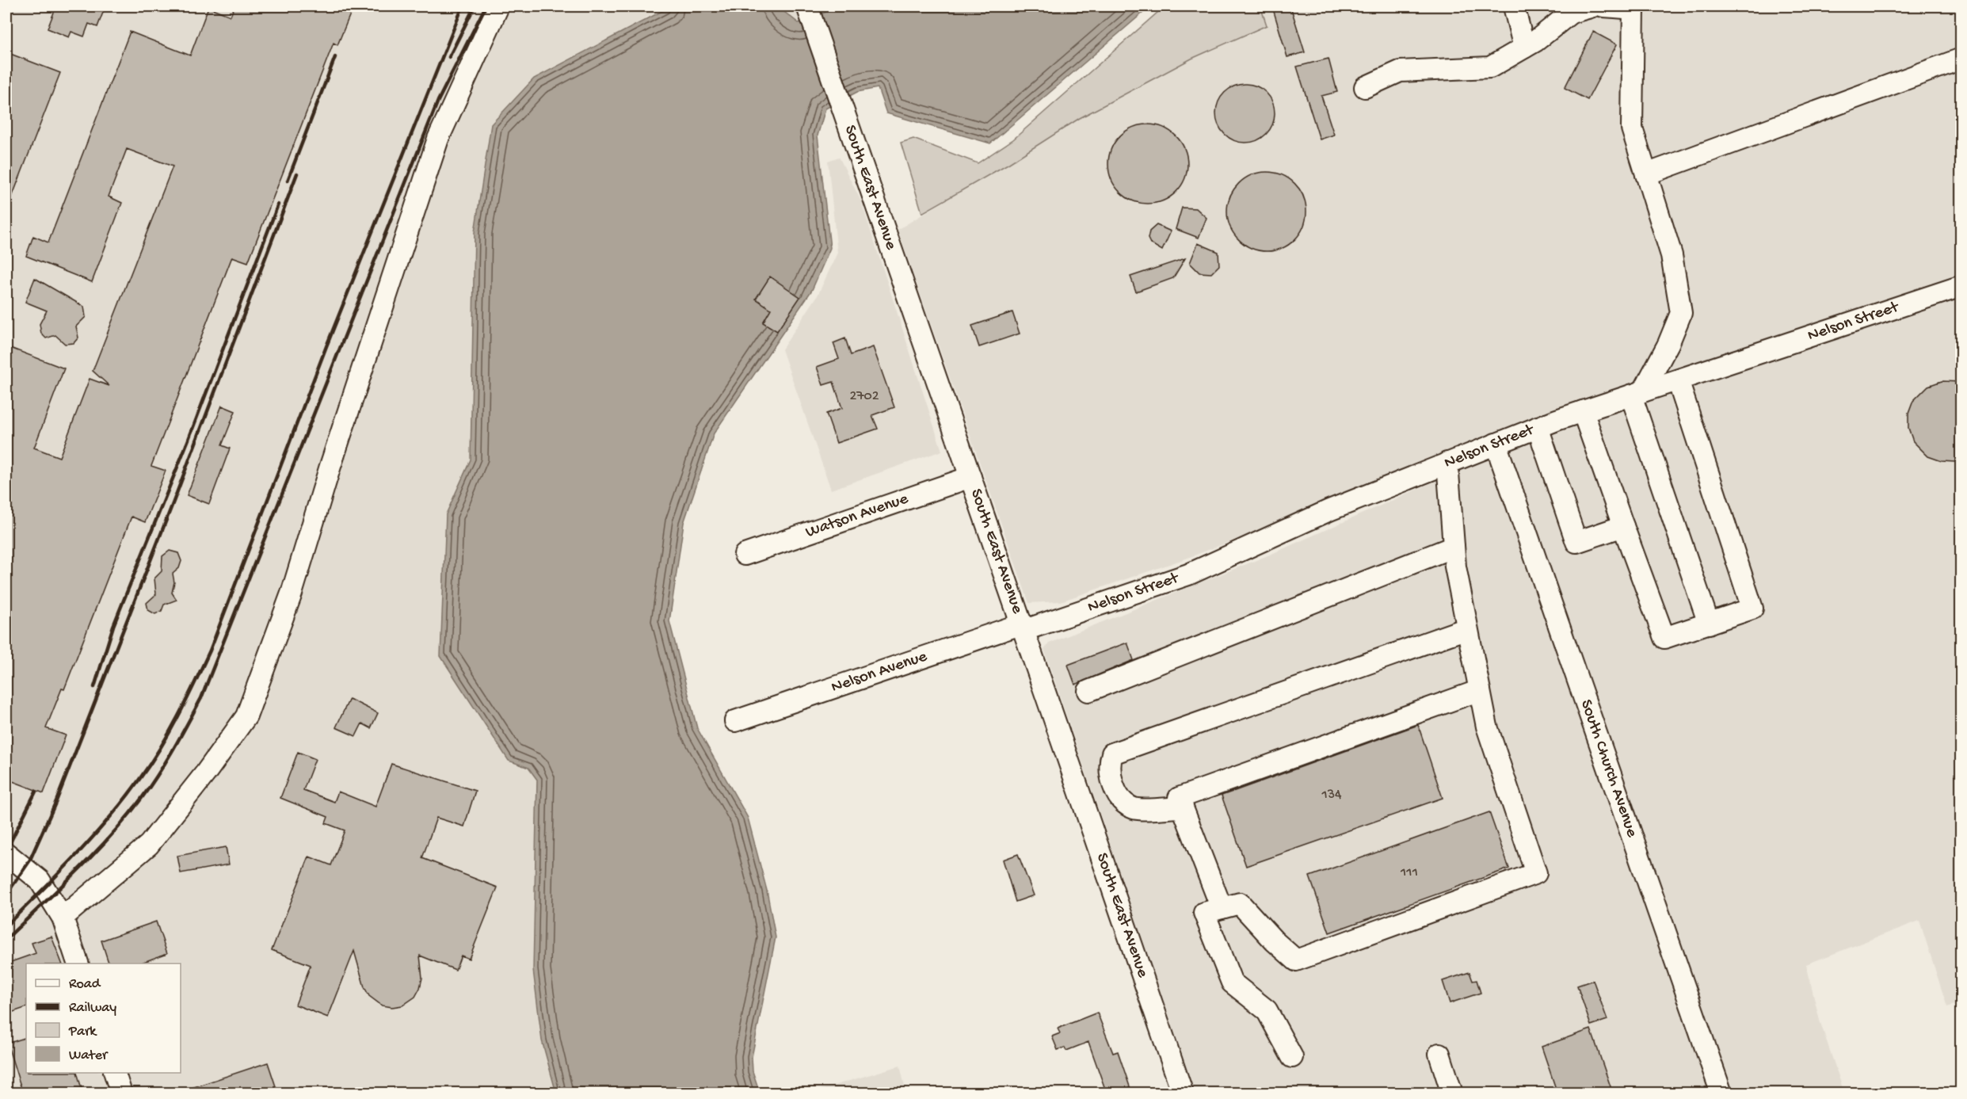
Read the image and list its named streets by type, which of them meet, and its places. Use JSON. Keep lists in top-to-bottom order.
{
  "streets": {
    "street": [
      "South East Avenue",
      "Nelson Street",
      "Watson Avenue",
      "Nelson Avenue",
      "South Church Avenue"
    ]
  },
  "crossings": [
    ["South East Avenue", "Nelson Street"],
    ["South East Avenue", "Watson Avenue"],
    ["South East Avenue", "Nelson Avenue"],
    ["Nelson Street", "Nelson Avenue"],
    ["Nelson Street", "South Church Avenue"]
  ],
  "house_numbers": ["2702", "134", "111"],
  "legend": [
    "Road",
    "Railway",
    "Park",
    "Water"
  ]
}
